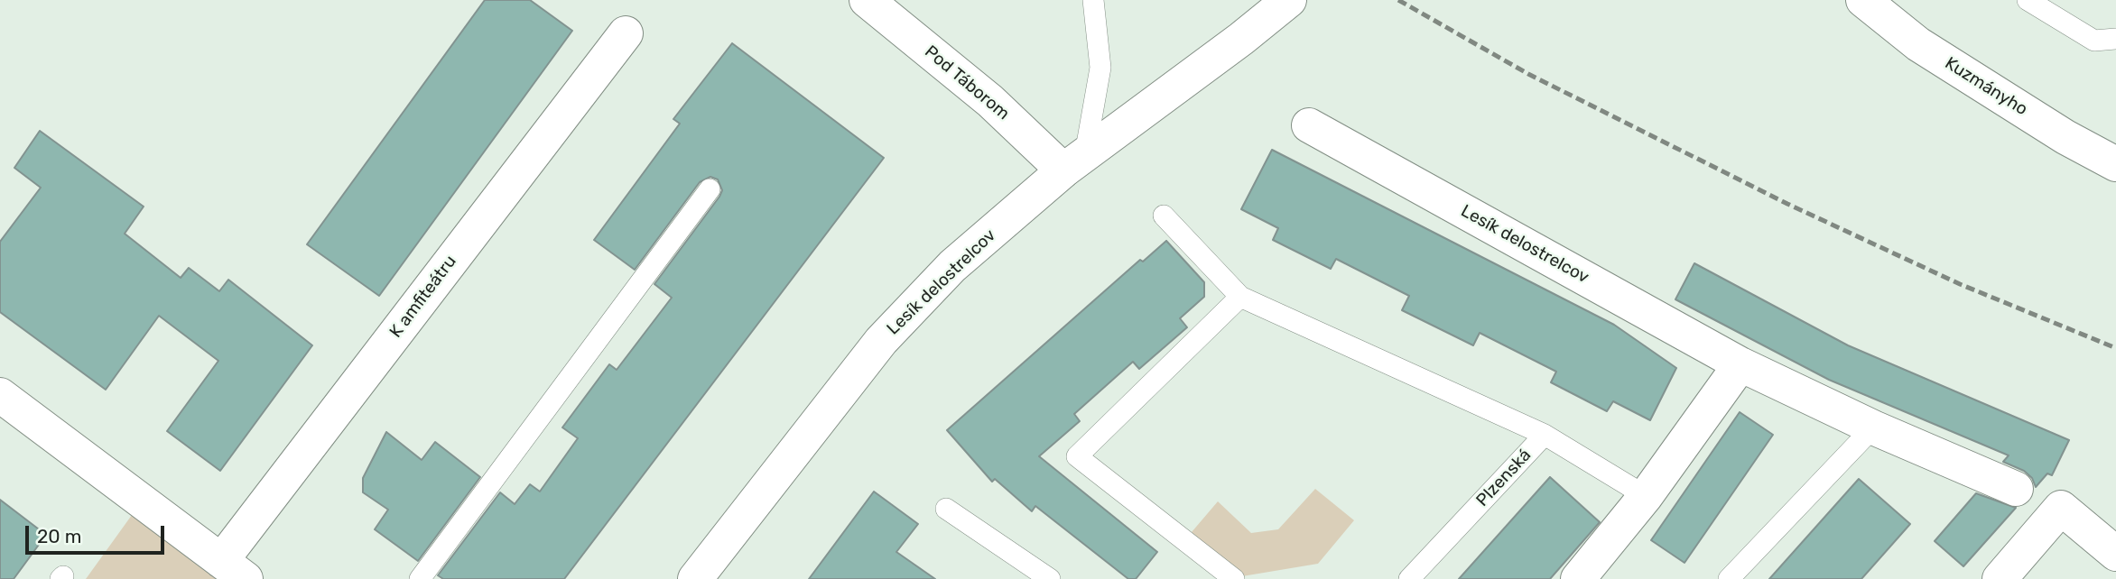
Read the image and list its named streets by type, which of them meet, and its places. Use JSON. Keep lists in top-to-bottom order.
{
  "streets": {
    "street": [
      "Pod Táborom",
      "Kuzmányho",
      "Lesík delostrelcov",
      "K amfiteátru"
    ],
    "lane": ["Plzenská"]
  },
  "crossings": [
    ["Pod Táborom", "Lesík delostrelcov"]
  ],
  "scale_bar": "20 m"
}
